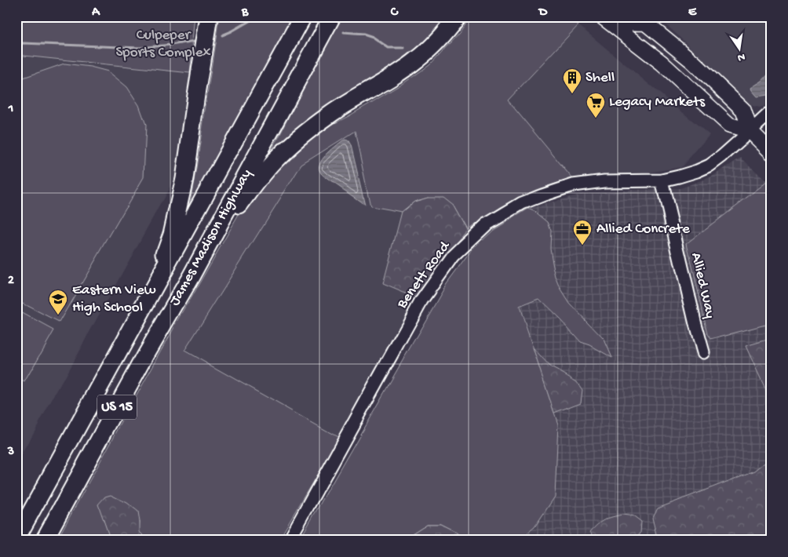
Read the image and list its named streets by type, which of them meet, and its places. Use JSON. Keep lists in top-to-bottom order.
{
  "streets": {
    "highway": ["James Madison Highway", "US 15"],
    "street": ["Benett Road", "Allied Way"]
  },
  "crossings": [
    ["Benett Road", "Allied Way"]
  ],
  "parks": ["Culpeper Sports Complex"],
  "places": {
    "building": ["Shell"],
    "supermarket": ["Legacy Markets"],
    "office": ["Allied Concrete"],
    "school or university": ["Eastern View High School"]
  },
  "north": "bottom",
  "grid": {
    "columns": [
      "A",
      "B",
      "C",
      "D",
      "E"
    ],
    "rows": ["1", "2", "3"]
  }
}
